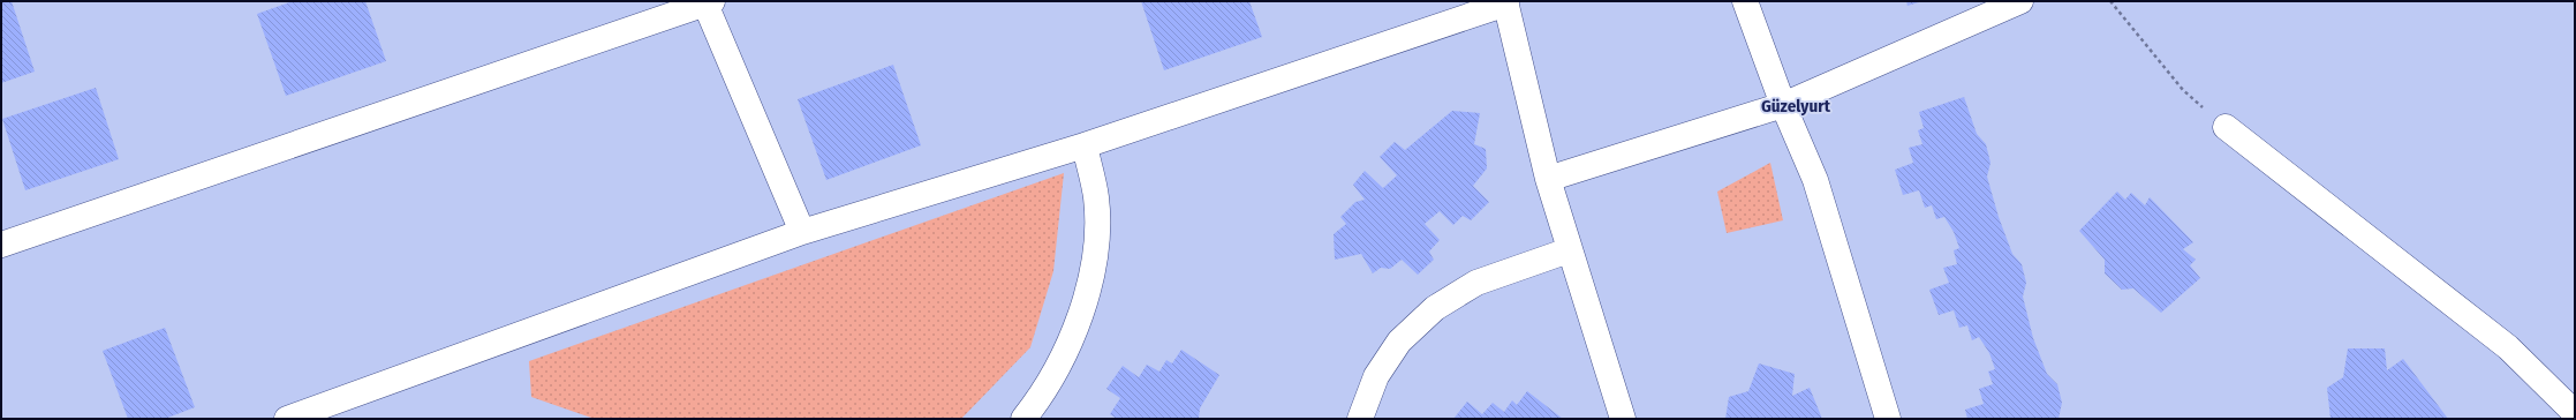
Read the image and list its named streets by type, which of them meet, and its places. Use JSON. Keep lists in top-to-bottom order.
{
  "districts": ["Güzelyurt"]
}
